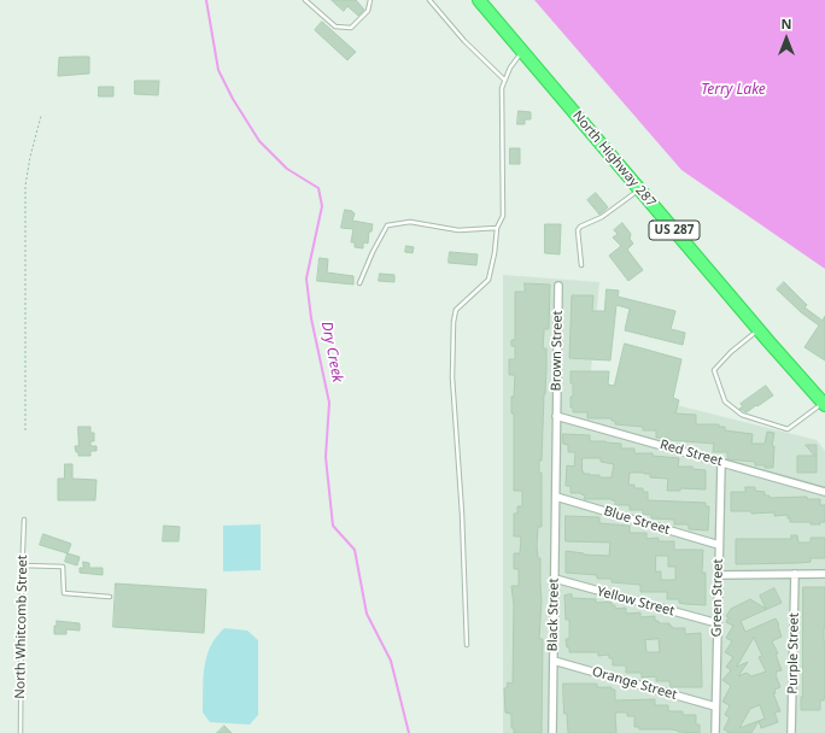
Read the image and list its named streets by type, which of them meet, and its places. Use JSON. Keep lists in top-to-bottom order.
{
  "streets": {
    "highway": ["North Highway 287", "US 287"],
    "street": [
      "Brown Street",
      "Red Street",
      "Blue Street",
      "Green Street",
      "Yellow Street",
      "Black Street",
      "Purple Street",
      "Orange Street"
    ],
    "lane": ["North Whitcomb Street"]
  },
  "crossings": [
    ["Brown Street", "Red Street"],
    ["Brown Street", "Blue Street"],
    ["Brown Street", "Black Street"],
    ["Red Street", "Green Street"],
    ["Blue Street", "Green Street"],
    ["Blue Street", "Black Street"],
    ["Green Street", "Yellow Street"],
    ["Green Street", "Orange Street"],
    ["Yellow Street", "Black Street"],
    ["Black Street", "Orange Street"]
  ],
  "water": ["Terry Lake", "Dry Creek"],
  "north": "top"
}
